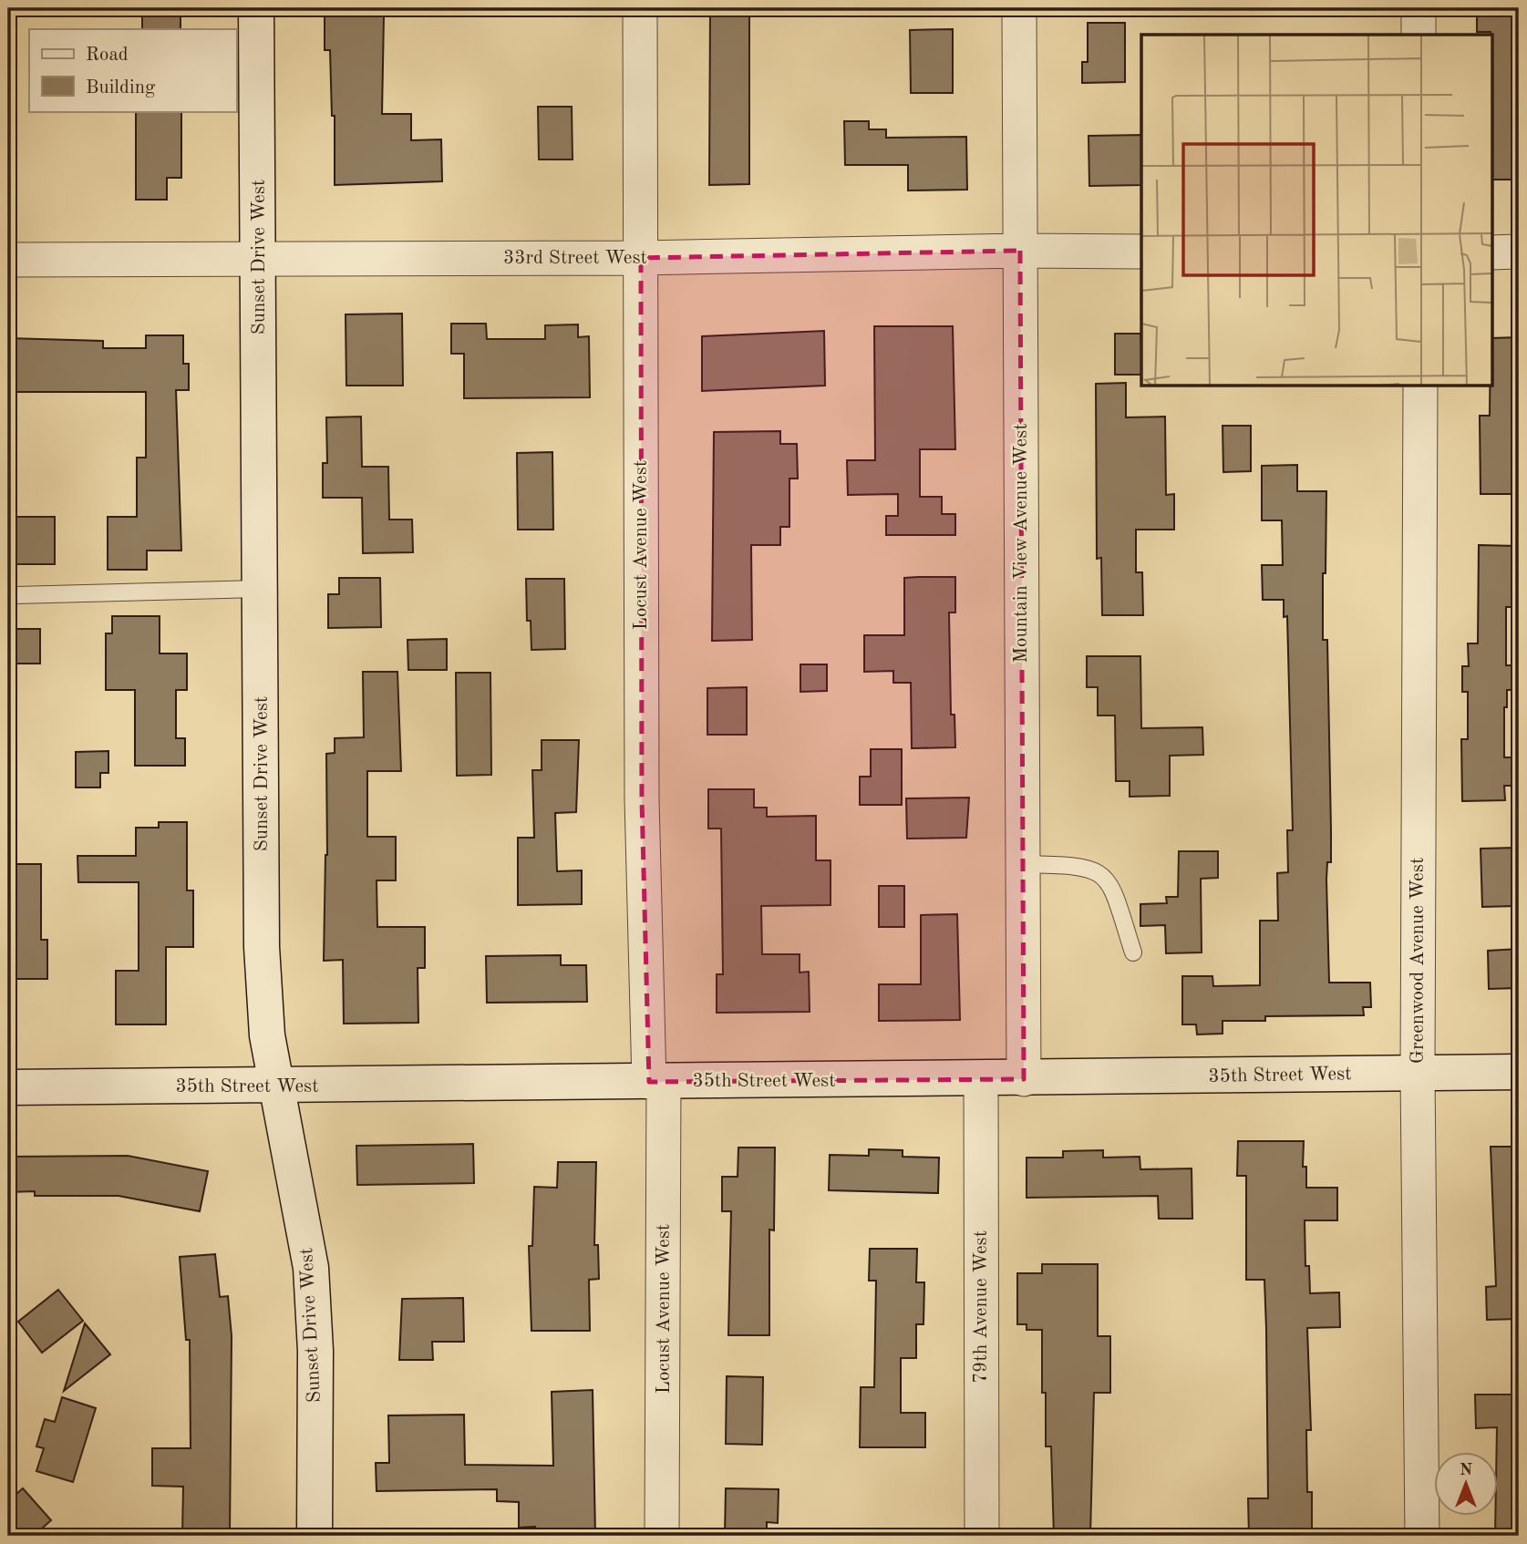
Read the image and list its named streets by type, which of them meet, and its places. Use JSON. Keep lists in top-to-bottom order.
{
  "streets": {
    "street": [
      "Sunset Drive West",
      "33rd Street West",
      "Mountain View Avenue West",
      "Locust Avenue West",
      "Greenwood Avenue West",
      "35th Street West",
      "79th Avenue West"
    ]
  },
  "crossings": [
    ["Sunset Drive West", "33rd Street West"],
    ["Sunset Drive West", "35th Street West"],
    ["33rd Street West", "Mountain View Avenue West"],
    ["33rd Street West", "Locust Avenue West"],
    ["Mountain View Avenue West", "35th Street West"],
    ["Locust Avenue West", "35th Street West"],
    ["Greenwood Avenue West", "35th Street West"],
    ["35th Street West", "79th Avenue West"]
  ],
  "legend": ["Road", "Building"],
  "north": "top"
}
